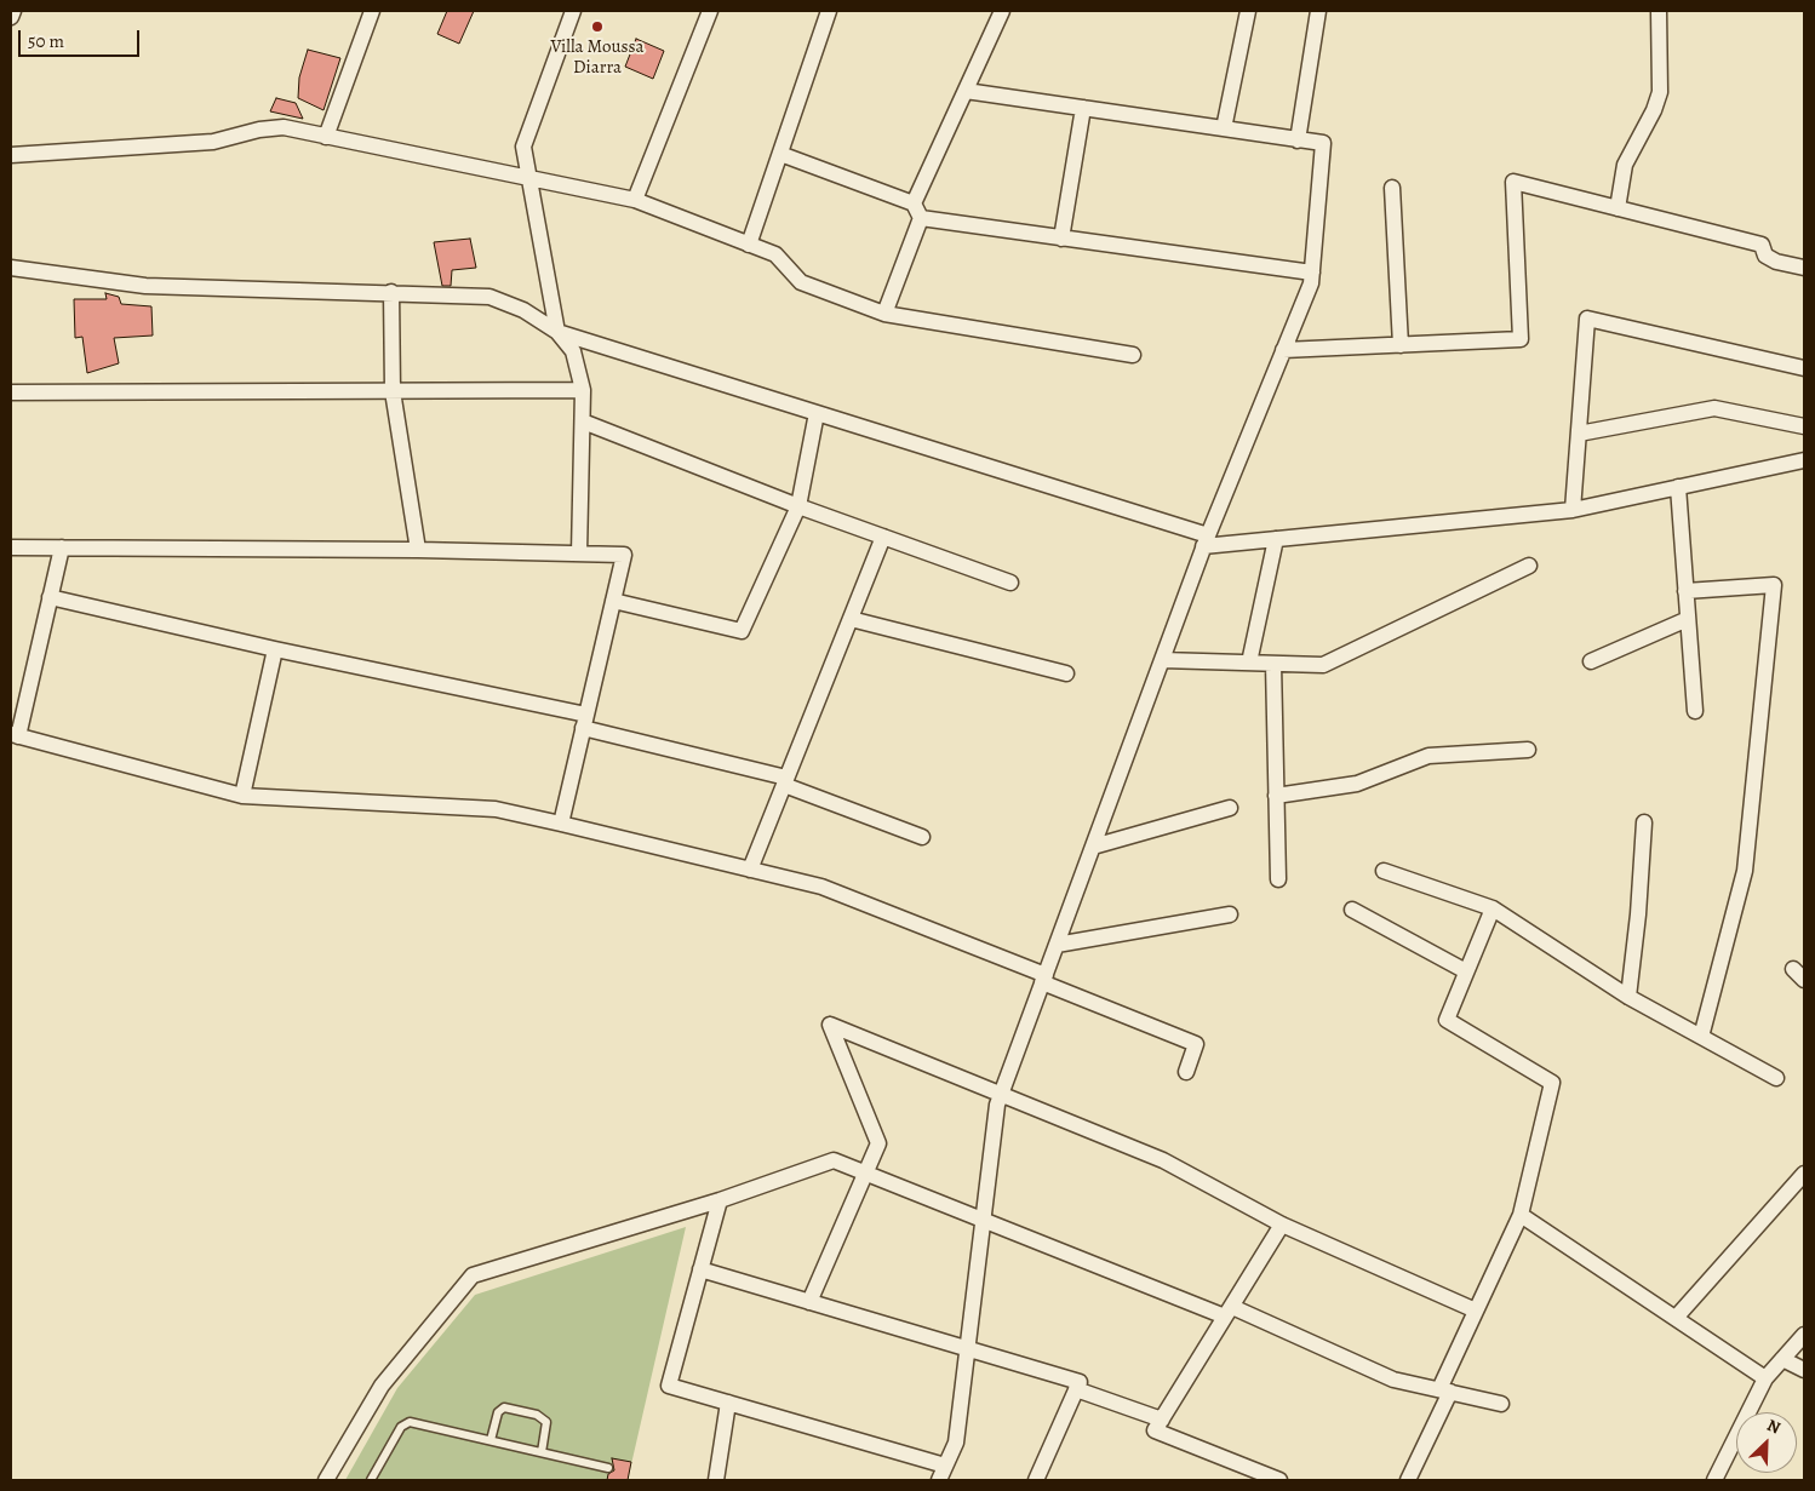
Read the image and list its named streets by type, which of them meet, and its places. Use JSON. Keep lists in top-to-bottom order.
{
  "places": ["Villa Moussa Diarra"],
  "scale_bar": "50 m",
  "north": "top right"
}
